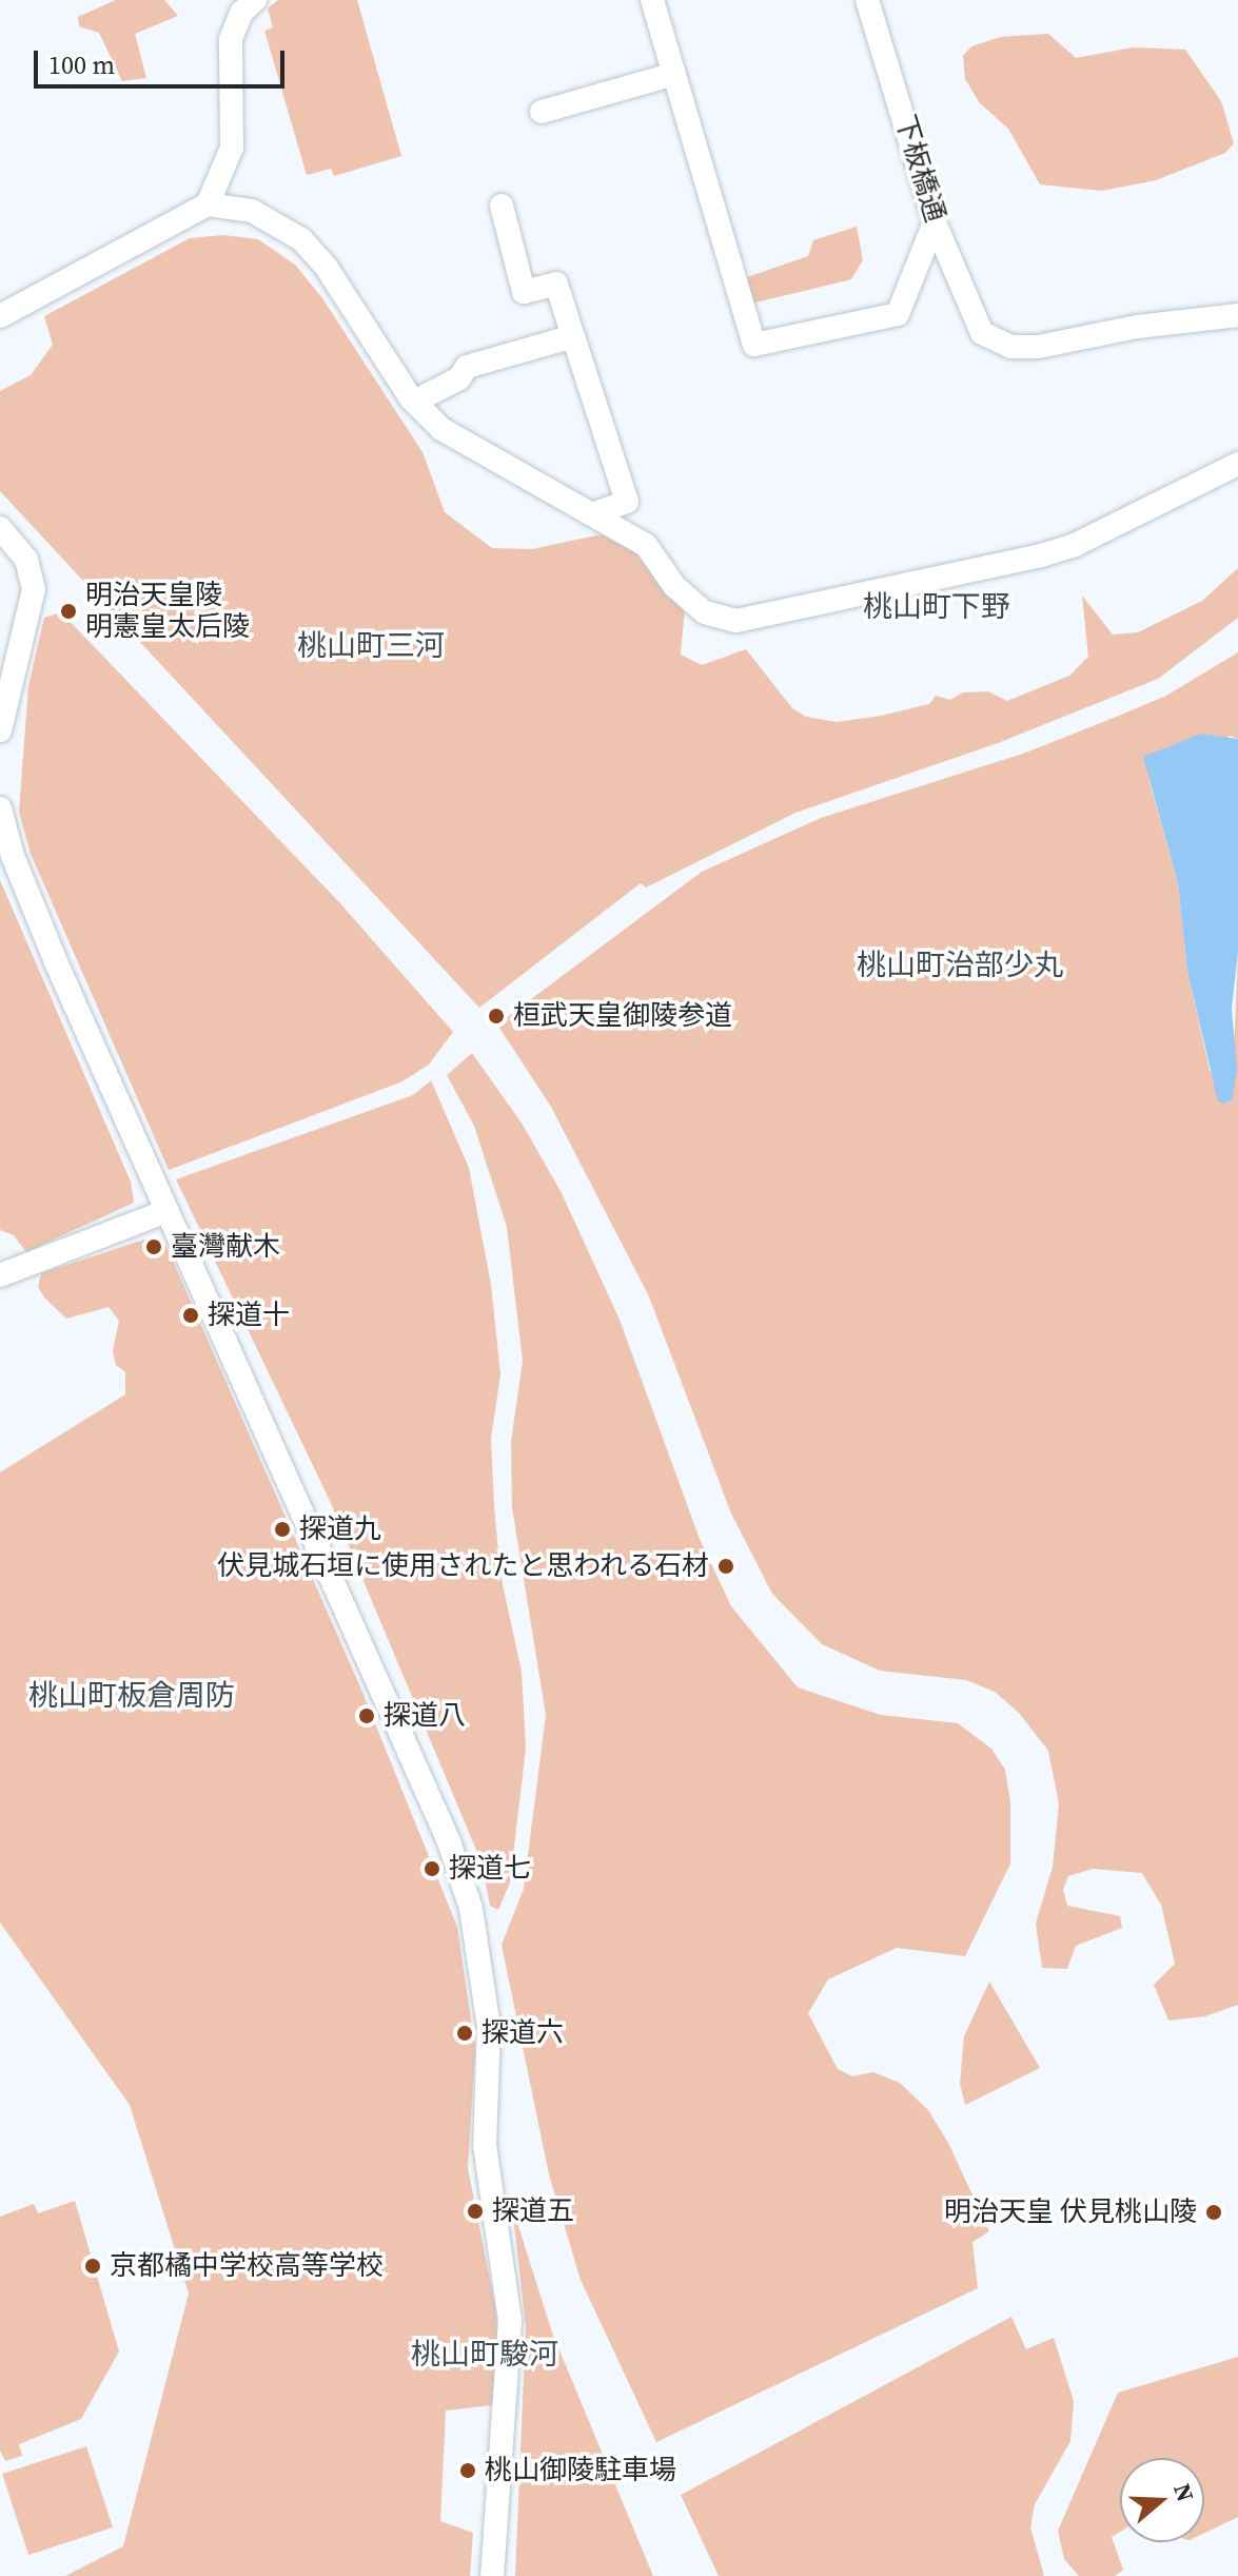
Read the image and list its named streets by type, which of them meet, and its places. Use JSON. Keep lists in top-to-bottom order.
{
  "streets": {
    "street": ["下板橋通"]
  },
  "districts": [
    "桃山町下野",
    "桃山町三河",
    "桃山町治部少丸",
    "桃山町板倉周防",
    "桃山町駿河"
  ],
  "places": [
    "明治天皇陵 明憲皇太后陵",
    "桓武天皇御陵参道",
    "臺灣献木",
    "探道十",
    "探道九",
    "伏見城石垣に使用されたと思われる石材",
    "探道八",
    "探道七",
    "探道六",
    "探道五",
    "明治天皇 伏見桃山陵",
    "京都橘中学校高等学校",
    "桃山御陵駐車場"
  ],
  "scale_bar": "100 m",
  "north": "right"
}
